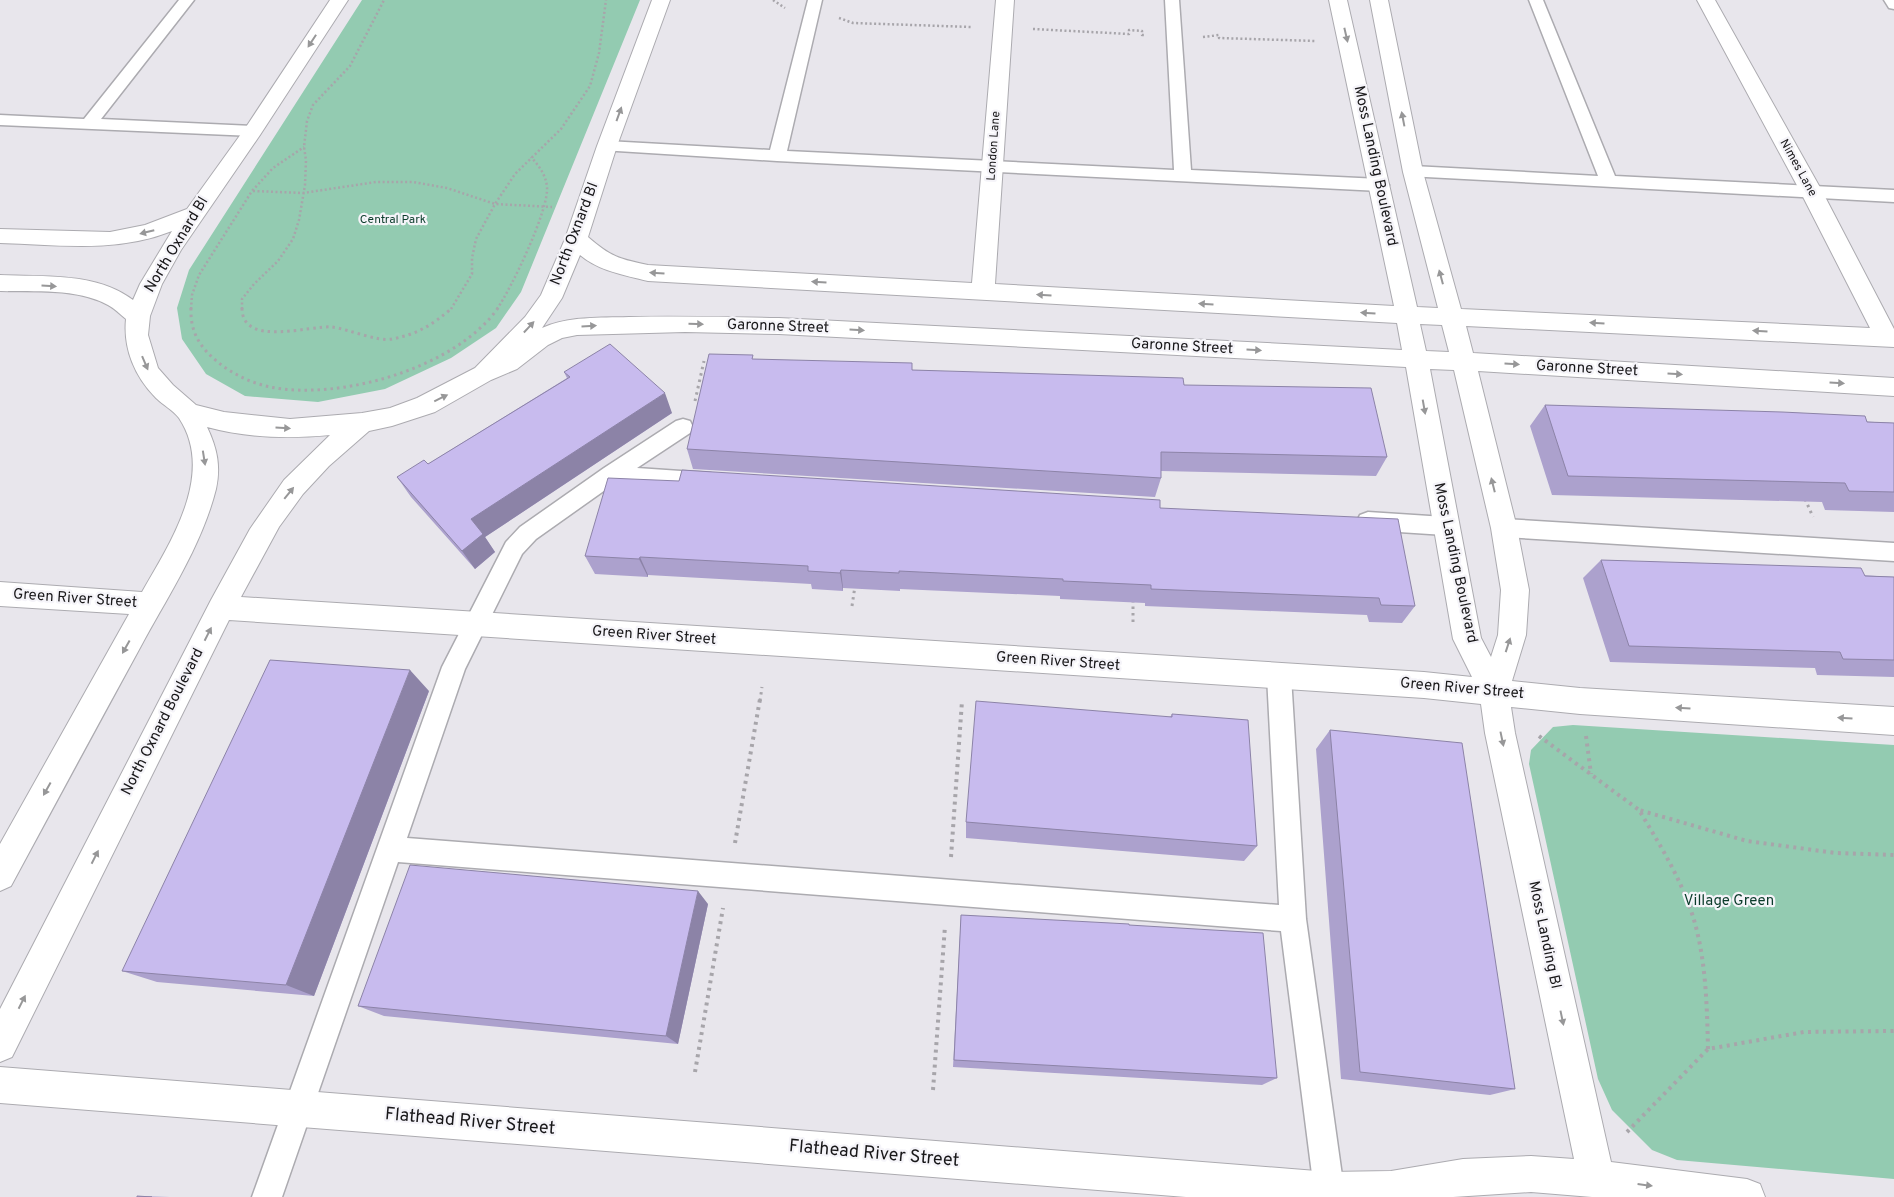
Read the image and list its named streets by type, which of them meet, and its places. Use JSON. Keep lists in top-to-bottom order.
{
  "streets": {
    "street": [
      "London Lane",
      "Moss Landing Boulevard",
      "Nimes Lane",
      "North Oxnard Bl",
      "Garonne Street",
      "Green River Street",
      "North Oxnard Boulevard",
      "Moss Landing Bl",
      "Flathead River Street"
    ]
  },
  "crossings": [
    ["Moss Landing Boulevard", "Garonne Street"],
    ["Moss Landing Boulevard", "Green River Street"],
    ["Moss Landing Boulevard", "Moss Landing Bl"],
    ["North Oxnard Bl", "Garonne Street"],
    ["North Oxnard Bl", "North Oxnard Boulevard"],
    ["Green River Street", "North Oxnard Boulevard"],
    ["Green River Street", "Moss Landing Bl"],
    ["Moss Landing Bl", "Flathead River Street"]
  ],
  "one_way": ["Moss Landing Bl"],
  "parks": ["Central Park", "Village Green"]
}
